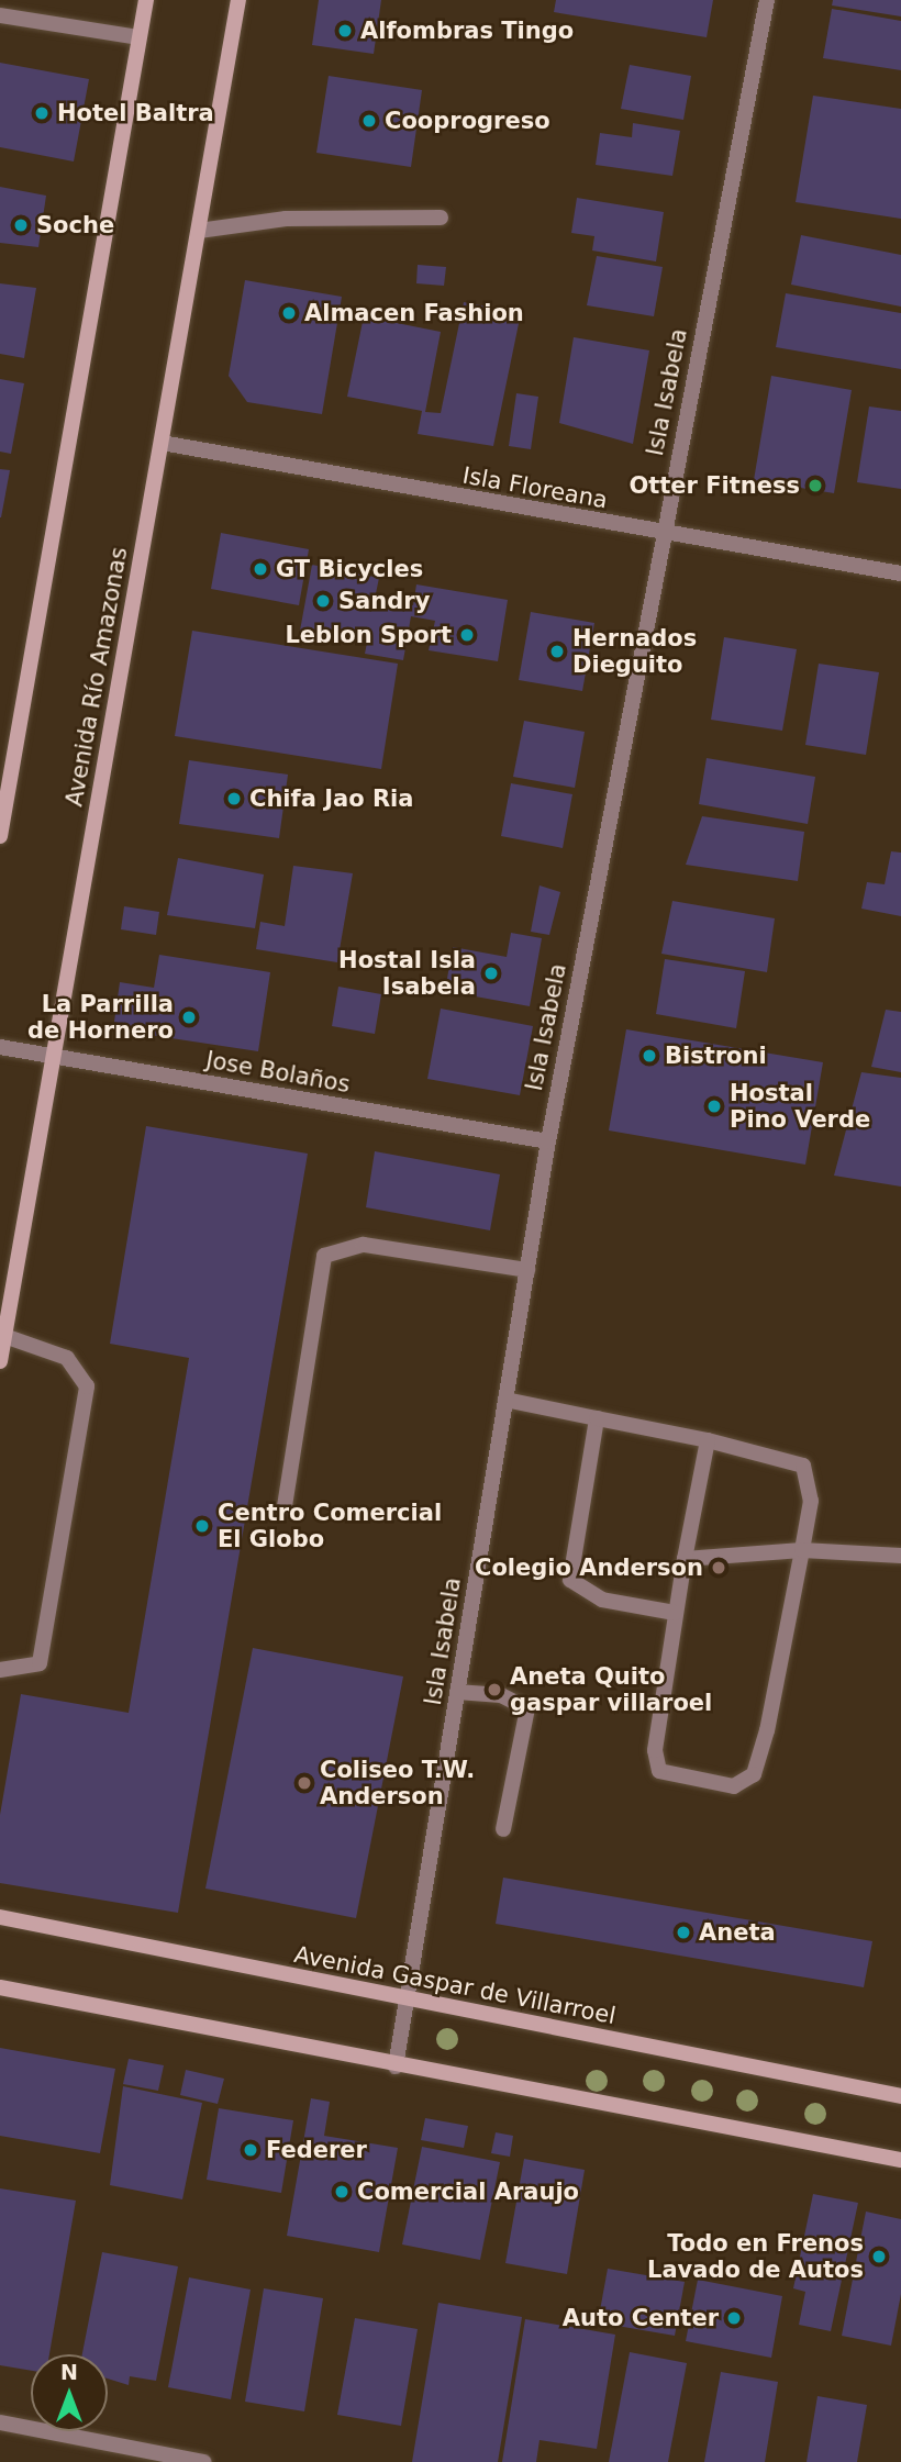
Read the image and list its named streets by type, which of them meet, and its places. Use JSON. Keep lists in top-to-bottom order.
{
  "streets": {
    "main road": ["Avenida Río Amazonas", "Avenida Gaspar de Villarroel"],
    "street": ["Isla Isabela", "Isla Floreana", "Jose Bolaños"]
  },
  "crossings": [
    ["Isla Isabela", "Isla Floreana"],
    ["Isla Isabela", "Jose Bolaños"],
    ["Isla Isabela", "Avenida Gaspar de Villarroel"],
    ["Isla Floreana", "Avenida Río Amazonas"],
    ["Avenida Río Amazonas", "Jose Bolaños"]
  ],
  "places": [
    "Alfombras Tingo",
    "Hotel Baltra",
    "Cooprogreso",
    "Soche",
    "Almacen Fashion",
    "Otter Fitness",
    "GT Bicycles",
    "Sandry",
    "Leblon Sport",
    "Hernados Dieguito",
    "Chifa Jao Ria",
    "Hostal Isla Isabela",
    "La Parrilla de Hornero",
    "Bistroni",
    "Hostal Pino Verde",
    "Centro Comercial El Globo",
    "Colegio Anderson",
    "Aneta Quito gaspar villaroel",
    "Coliseo T.W. Anderson",
    "Aneta",
    "Federer",
    "Comercial Araujo",
    "Todo en Frenos Lavado de Autos",
    "Auto Center"
  ],
  "north": "top"
}
